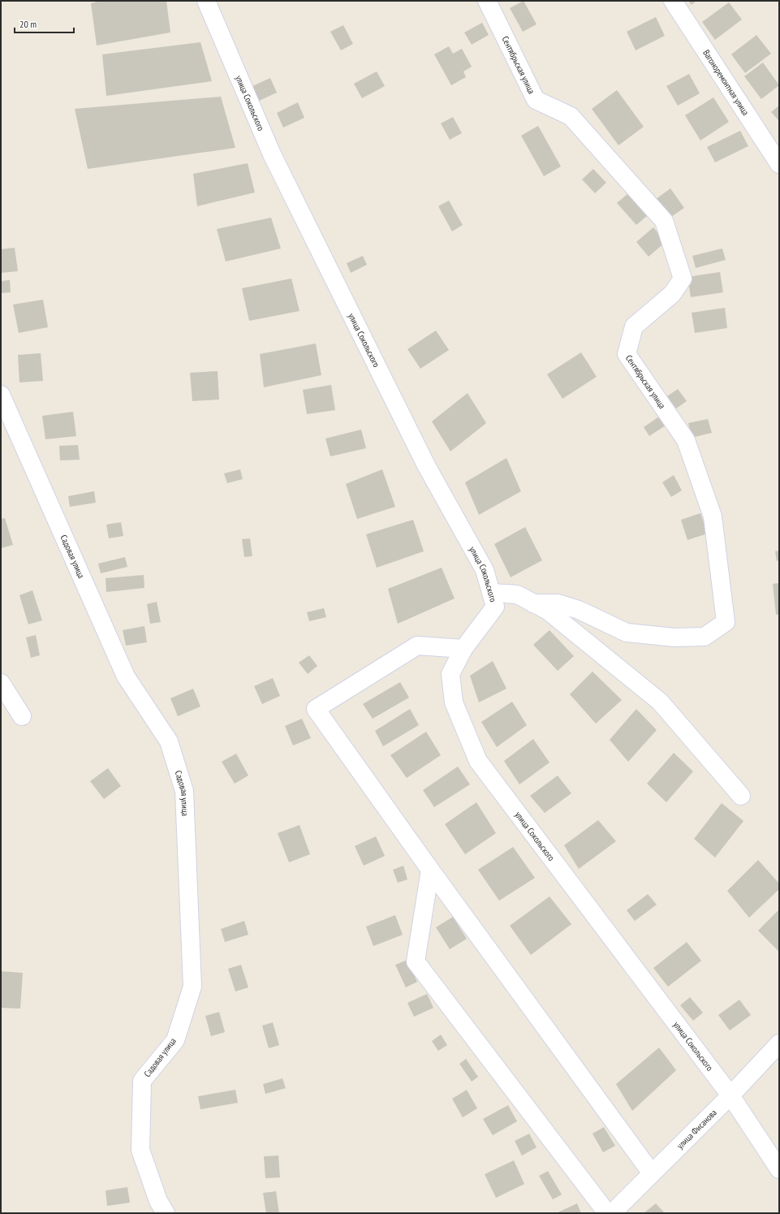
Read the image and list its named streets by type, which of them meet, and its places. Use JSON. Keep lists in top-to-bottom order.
{
  "streets": {
    "street": [
      "Сентябрьская улица",
      "Вагоноремонтная улица",
      "улица Сокольского",
      "Садовая улица",
      "улица Фисанова"
    ]
  },
  "crossings": [
    ["улица Сокольского", "улица Фисанова"]
  ],
  "scale_bar": "20 m"
}
